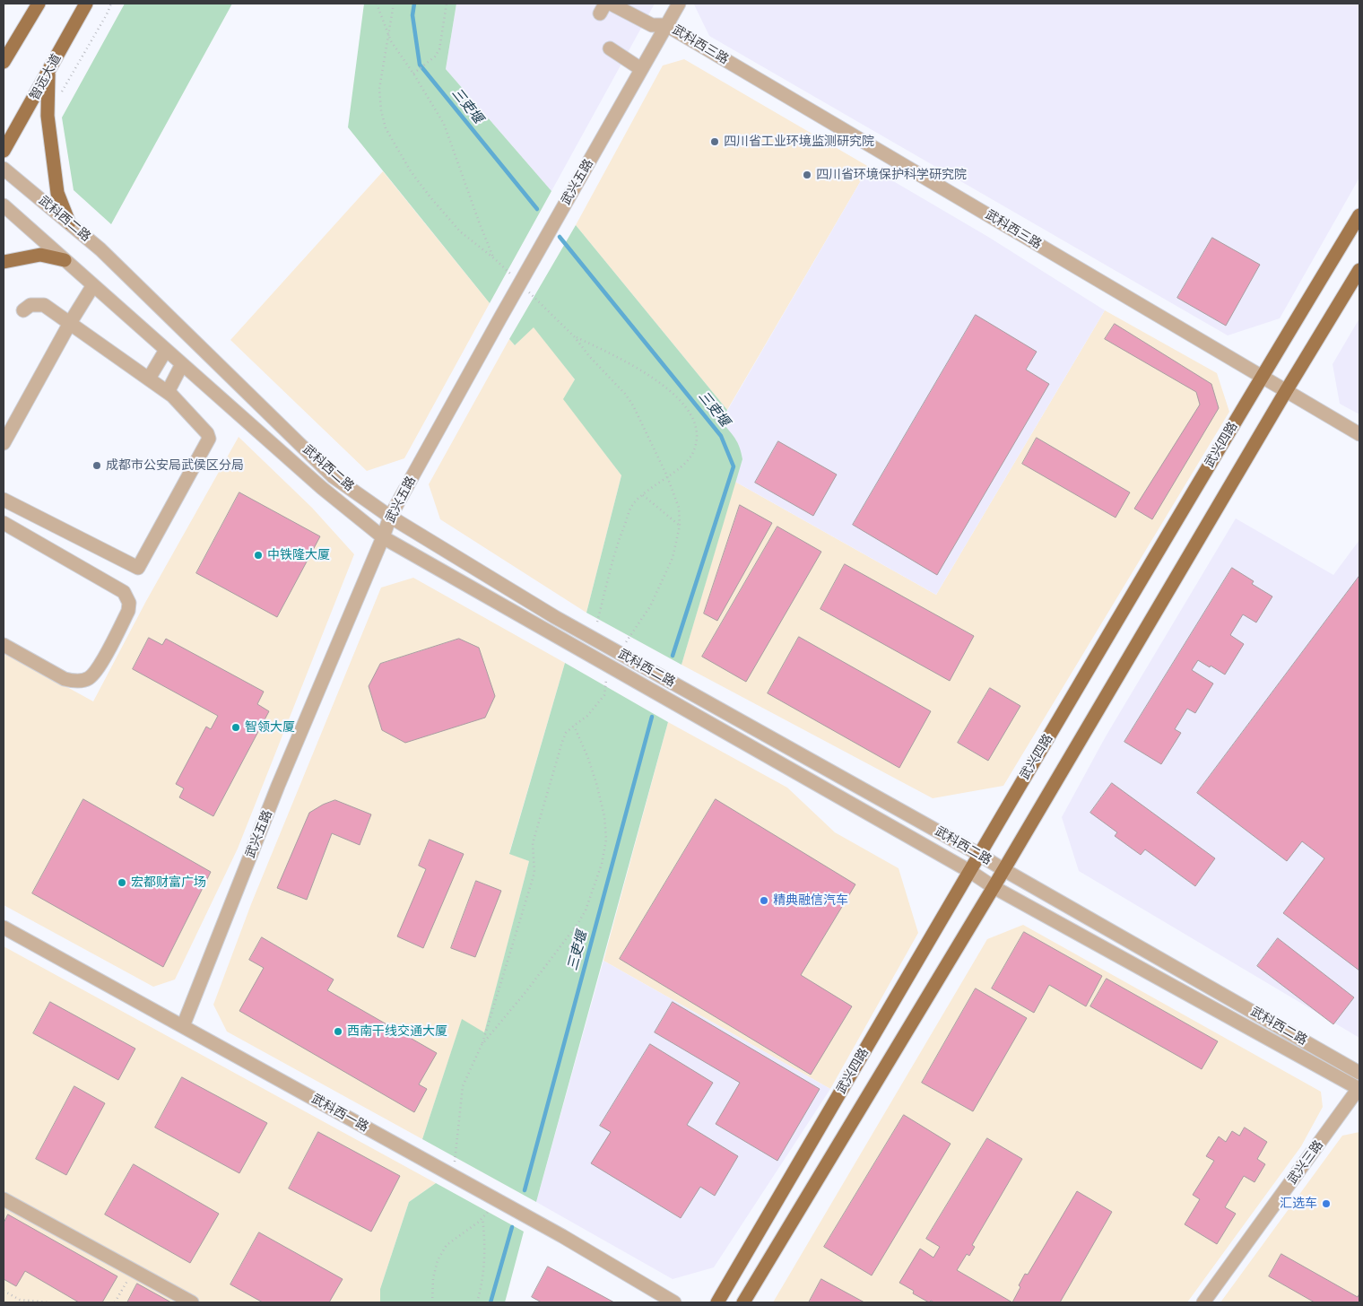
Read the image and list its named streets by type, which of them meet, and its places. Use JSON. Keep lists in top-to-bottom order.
{
  "streets": {
    "main road": ["智远大道", "武兴四路"],
    "street": [
      "武科西三路",
      "武兴五路",
      "武科西二路",
      "武科西一路",
      "武兴三路"
    ]
  },
  "crossings": [
    ["武科西三路", "武兴五路"],
    ["武科西三路", "武兴四路"],
    ["武兴五路", "武科西二路"],
    ["武兴五路", "武科西一路"],
    ["武科西二路", "武兴四路"],
    ["武科西二路", "武兴三路"]
  ],
  "water": ["三吏堰"],
  "places": [
    "四川省工业环境监测研究院",
    "四川省环境保护科学研究院",
    "成都市公安局武侯区分局",
    "中铁隆大厦",
    "智领大厦",
    "宏都财富广场",
    "精典融信汽车",
    "西南干线交通大厦",
    "汇选车"
  ]
}
